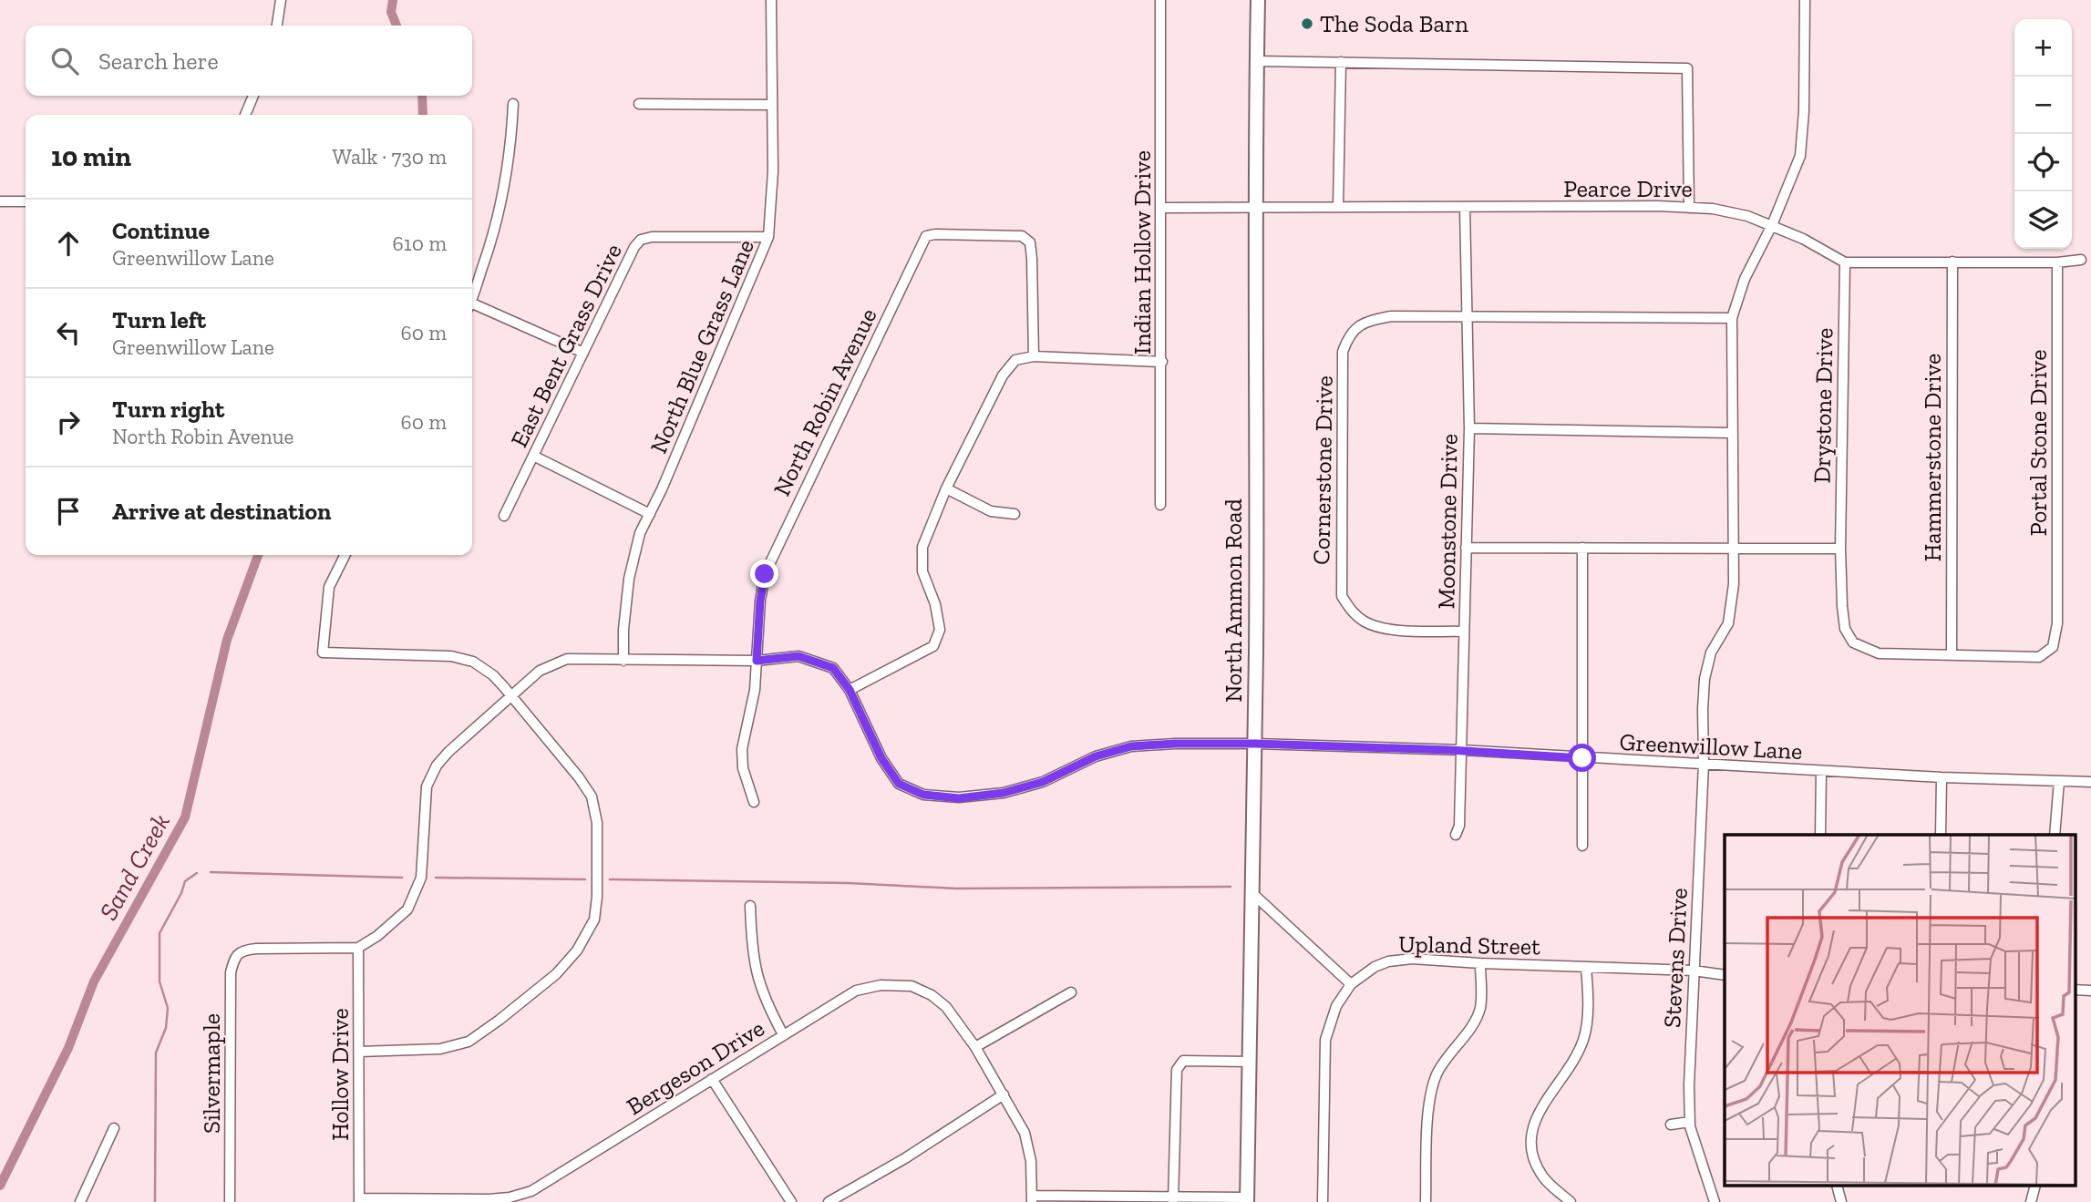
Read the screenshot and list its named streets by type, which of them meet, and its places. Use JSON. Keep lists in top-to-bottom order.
{
  "streets": {
    "main road": ["North Ammon Road"],
    "street": [
      "Pearce Drive",
      "Indian Hollow Drive",
      "East Bent Grass Drive",
      "North Blue Grass Lane",
      "North Robin Avenue",
      "Drystone Drive",
      "Portal Stone Drive",
      "Hammerstone Drive",
      "Cornerstone Drive",
      "Moonstone Drive",
      "Greenwillow Lane",
      "Upland Street",
      "Stevens Drive",
      "Bergeson Drive",
      "Silvermaple",
      "Hollow Drive"
    ]
  },
  "crossings": [
    ["Pearce Drive", "Indian Hollow Drive"],
    ["Pearce Drive", "Drystone Drive"],
    ["Pearce Drive", "Portal Stone Drive"],
    ["Pearce Drive", "Hammerstone Drive"],
    ["Pearce Drive", "Moonstone Drive"],
    ["Pearce Drive", "North Ammon Road"],
    ["Pearce Drive", "Stevens Drive"],
    ["East Bent Grass Drive", "North Blue Grass Lane"],
    ["North Blue Grass Lane", "Greenwillow Lane"],
    ["North Robin Avenue", "Greenwillow Lane"],
    ["Drystone Drive", "Portal Stone Drive"],
    ["Drystone Drive", "Hammerstone Drive"],
    ["Cornerstone Drive", "Moonstone Drive"],
    ["Cornerstone Drive", "Stevens Drive"],
    ["Moonstone Drive", "Greenwillow Lane"],
    ["North Ammon Road", "Greenwillow Lane"],
    ["Greenwillow Lane", "Stevens Drive"],
    ["Greenwillow Lane", "Silvermaple"],
    ["Greenwillow Lane", "Hollow Drive"],
    ["Upland Street", "Stevens Drive"],
    ["Bergeson Drive", "Hollow Drive"],
    ["Silvermaple", "Hollow Drive"]
  ],
  "water": ["Sand Creek"],
  "places": ["The Soda Barn"],
  "page": {
    "map_buttons": ["+", "−"],
    "search": "Search here",
    "heading": ["10 min", "Walk · 730 m"],
    "list": [
      ["Continue", "Greenwillow Lane", "610 m"],
      ["Turn left", "Greenwillow Lane", "60 m"],
      ["Turn right", "North Robin Avenue", "60 m"],
      "Arrive at destination"
    ]
  }
}
